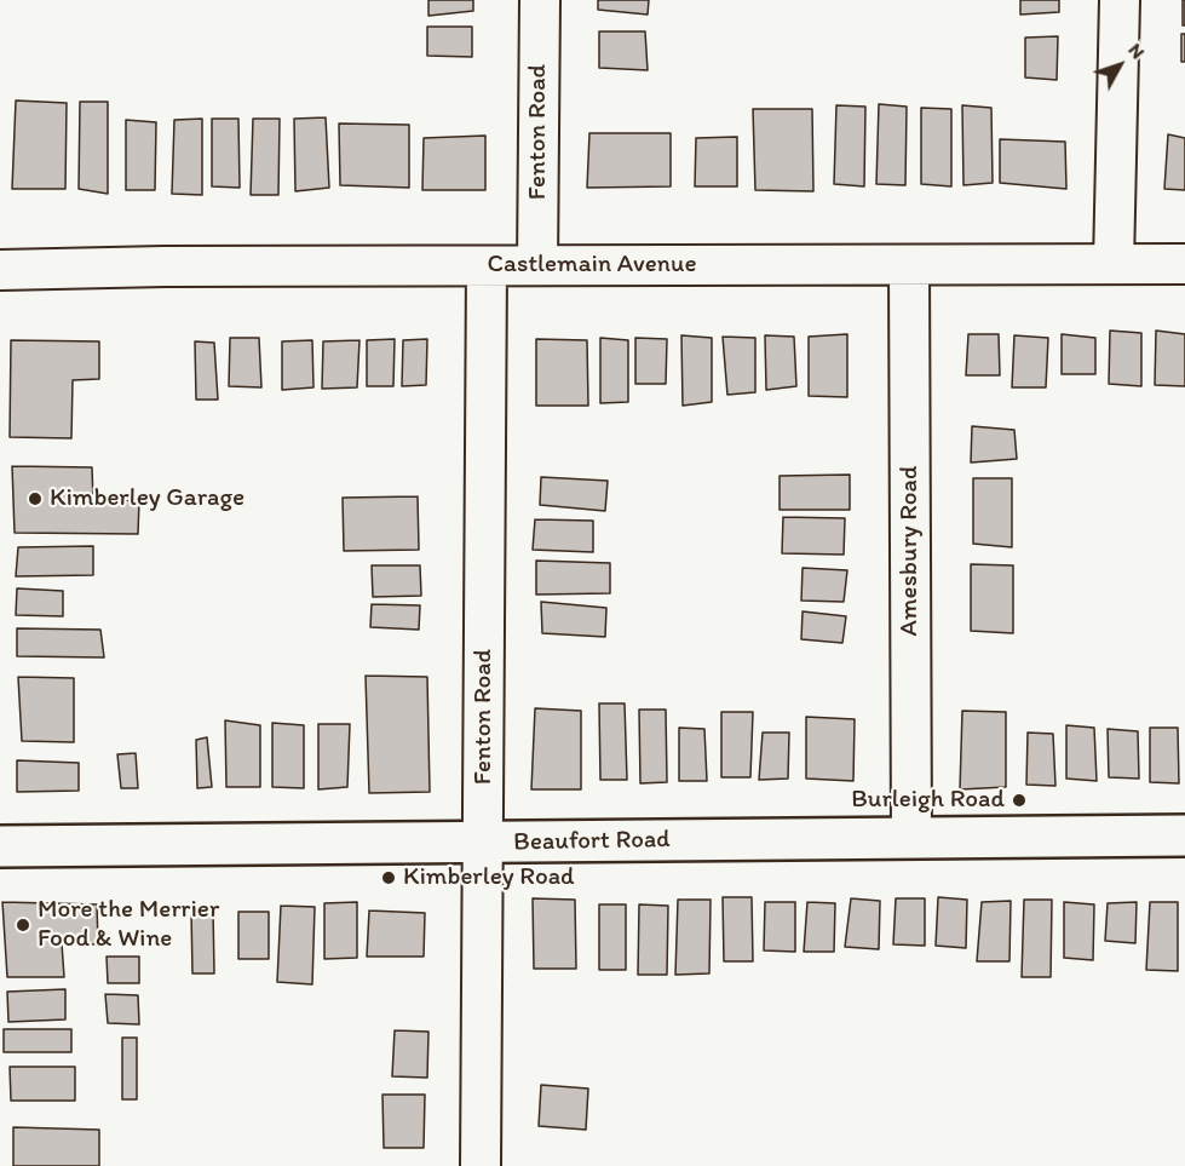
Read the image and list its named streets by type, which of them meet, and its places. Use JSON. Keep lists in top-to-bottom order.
{
  "streets": {
    "street": [
      "Fenton Road",
      "Castlemain Avenue",
      "Amesbury Road",
      "Beaufort Road"
    ]
  },
  "crossings": [
    ["Fenton Road", "Castlemain Avenue"],
    ["Fenton Road", "Beaufort Road"],
    ["Castlemain Avenue", "Amesbury Road"],
    ["Amesbury Road", "Beaufort Road"]
  ],
  "places": [
    "Kimberley Garage",
    "Burleigh Road",
    "Kimberley Road",
    "More the Merrier Food & Wine"
  ],
  "north": "top right"
}
